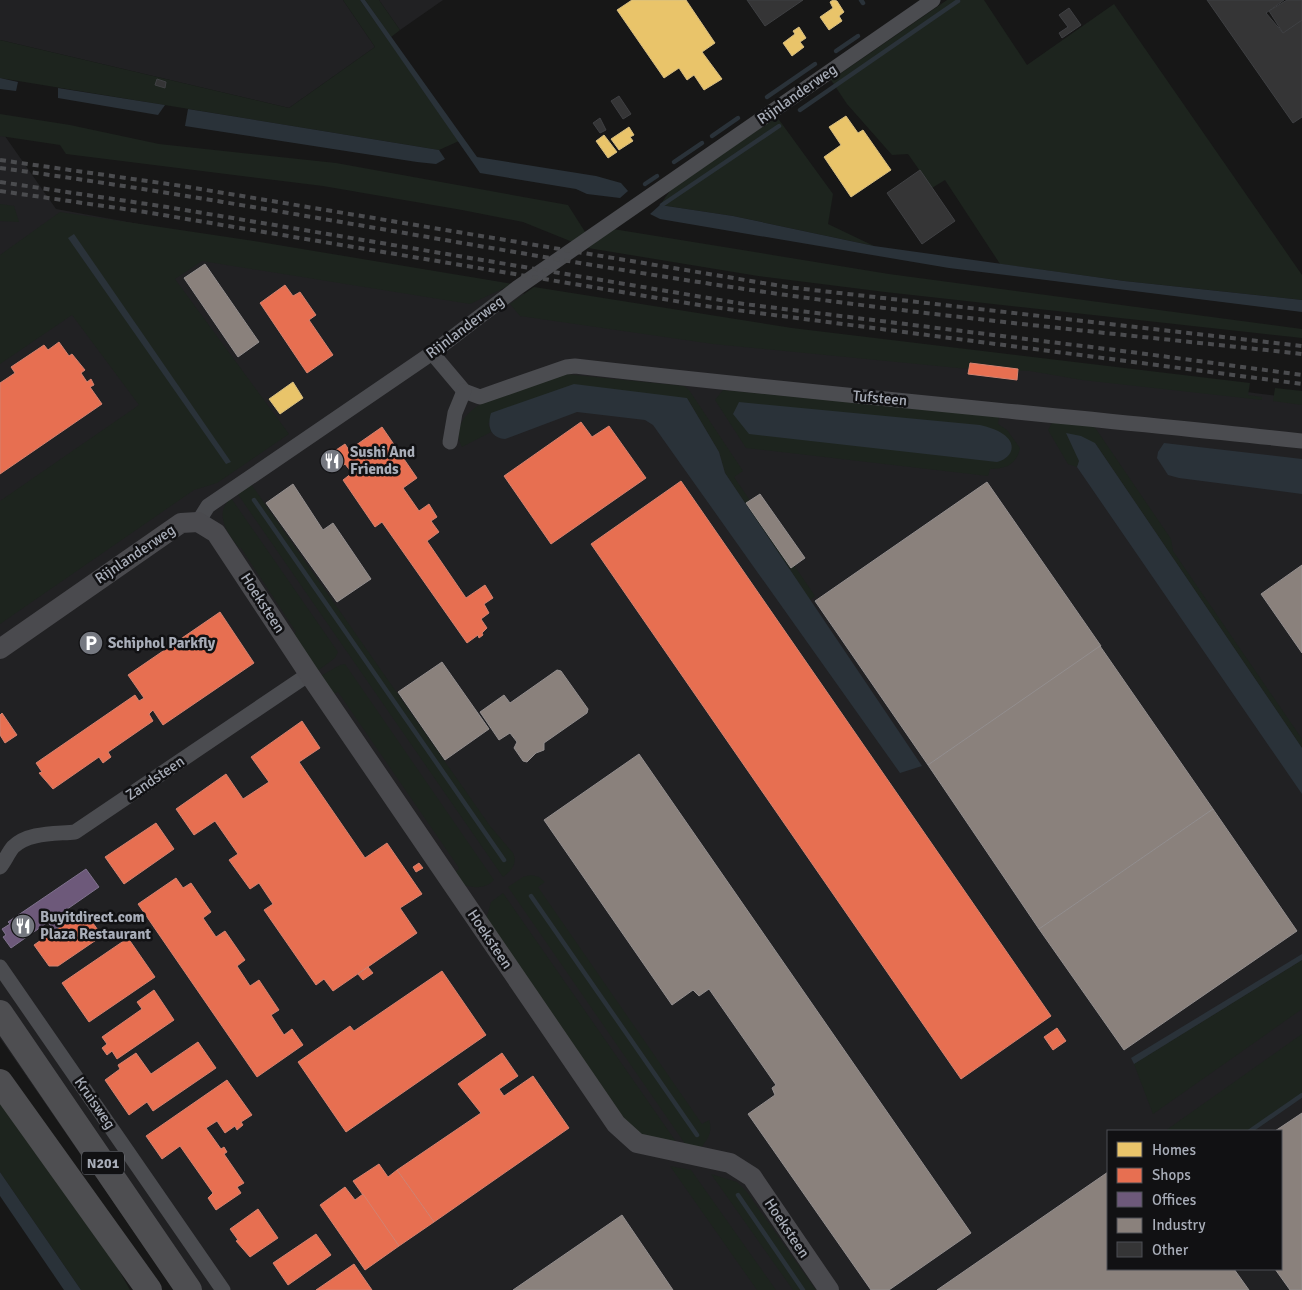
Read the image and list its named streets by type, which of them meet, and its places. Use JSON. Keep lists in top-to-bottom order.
{
  "streets": {
    "highway": ["Kruisweg", "N201"],
    "street": [
      "Rijnlanderweg",
      "Tufsteen",
      "Hoeksteen",
      "Zandsteen"
    ]
  },
  "crossings": [
    ["Rijnlanderweg", "Hoeksteen"],
    ["Hoeksteen", "Zandsteen"]
  ],
  "places": {
    "restaurant": ["Sushi And Friends", "Buyitdirect.com Plaza Restaurant"],
    "parking": ["Schiphol Parkfly"]
  },
  "legend": [
    "Homes",
    "Shops",
    "Offices",
    "Industry",
    "Other"
  ]
}
